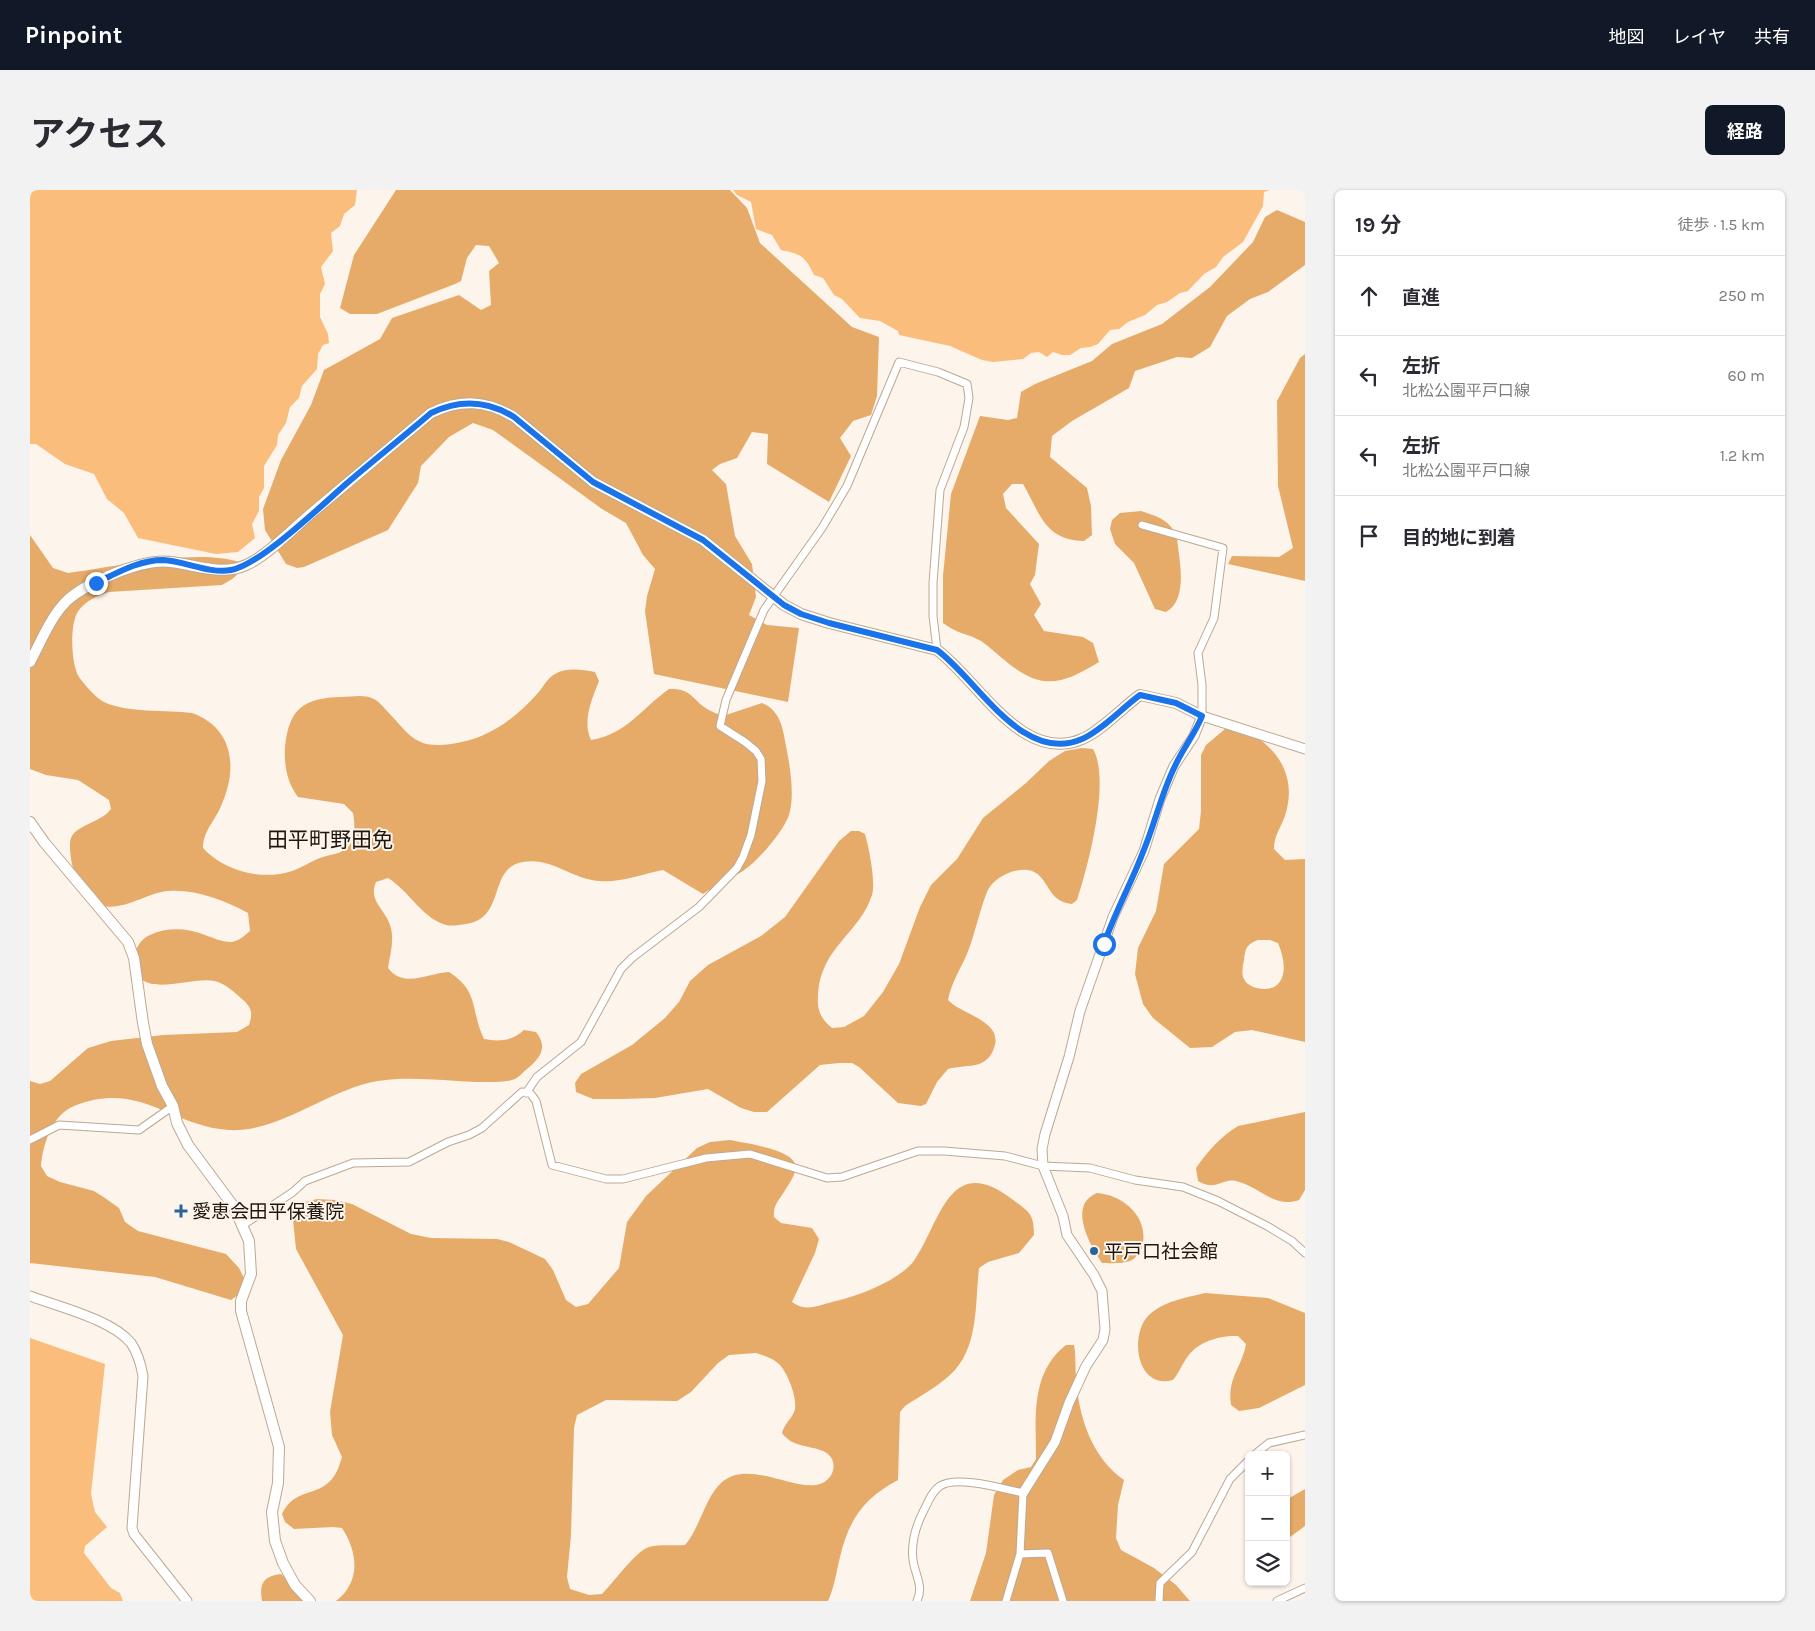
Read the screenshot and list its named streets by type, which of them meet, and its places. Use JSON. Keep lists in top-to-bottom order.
{
  "districts": ["田平町野田免"],
  "places": {
    "health": ["愛恵会田平保養院"],
    "other": ["平戸口社会館"]
  },
  "page": {
    "header": "Pinpoint",
    "nav": ["地図", "レイヤ", "共有"],
    "title": "アクセス",
    "buttons": "経路",
    "heading": ["19 分", "徒歩 · 1.5 km"],
    "list": [
      ["直進", "250 m"],
      ["左折", "北松公園平戸口線", "60 m"],
      ["左折", "北松公園平戸口線", "1.2 km"],
      "目的地に到着"
    ],
    "map_buttons": ["+", "−"]
  }
}
